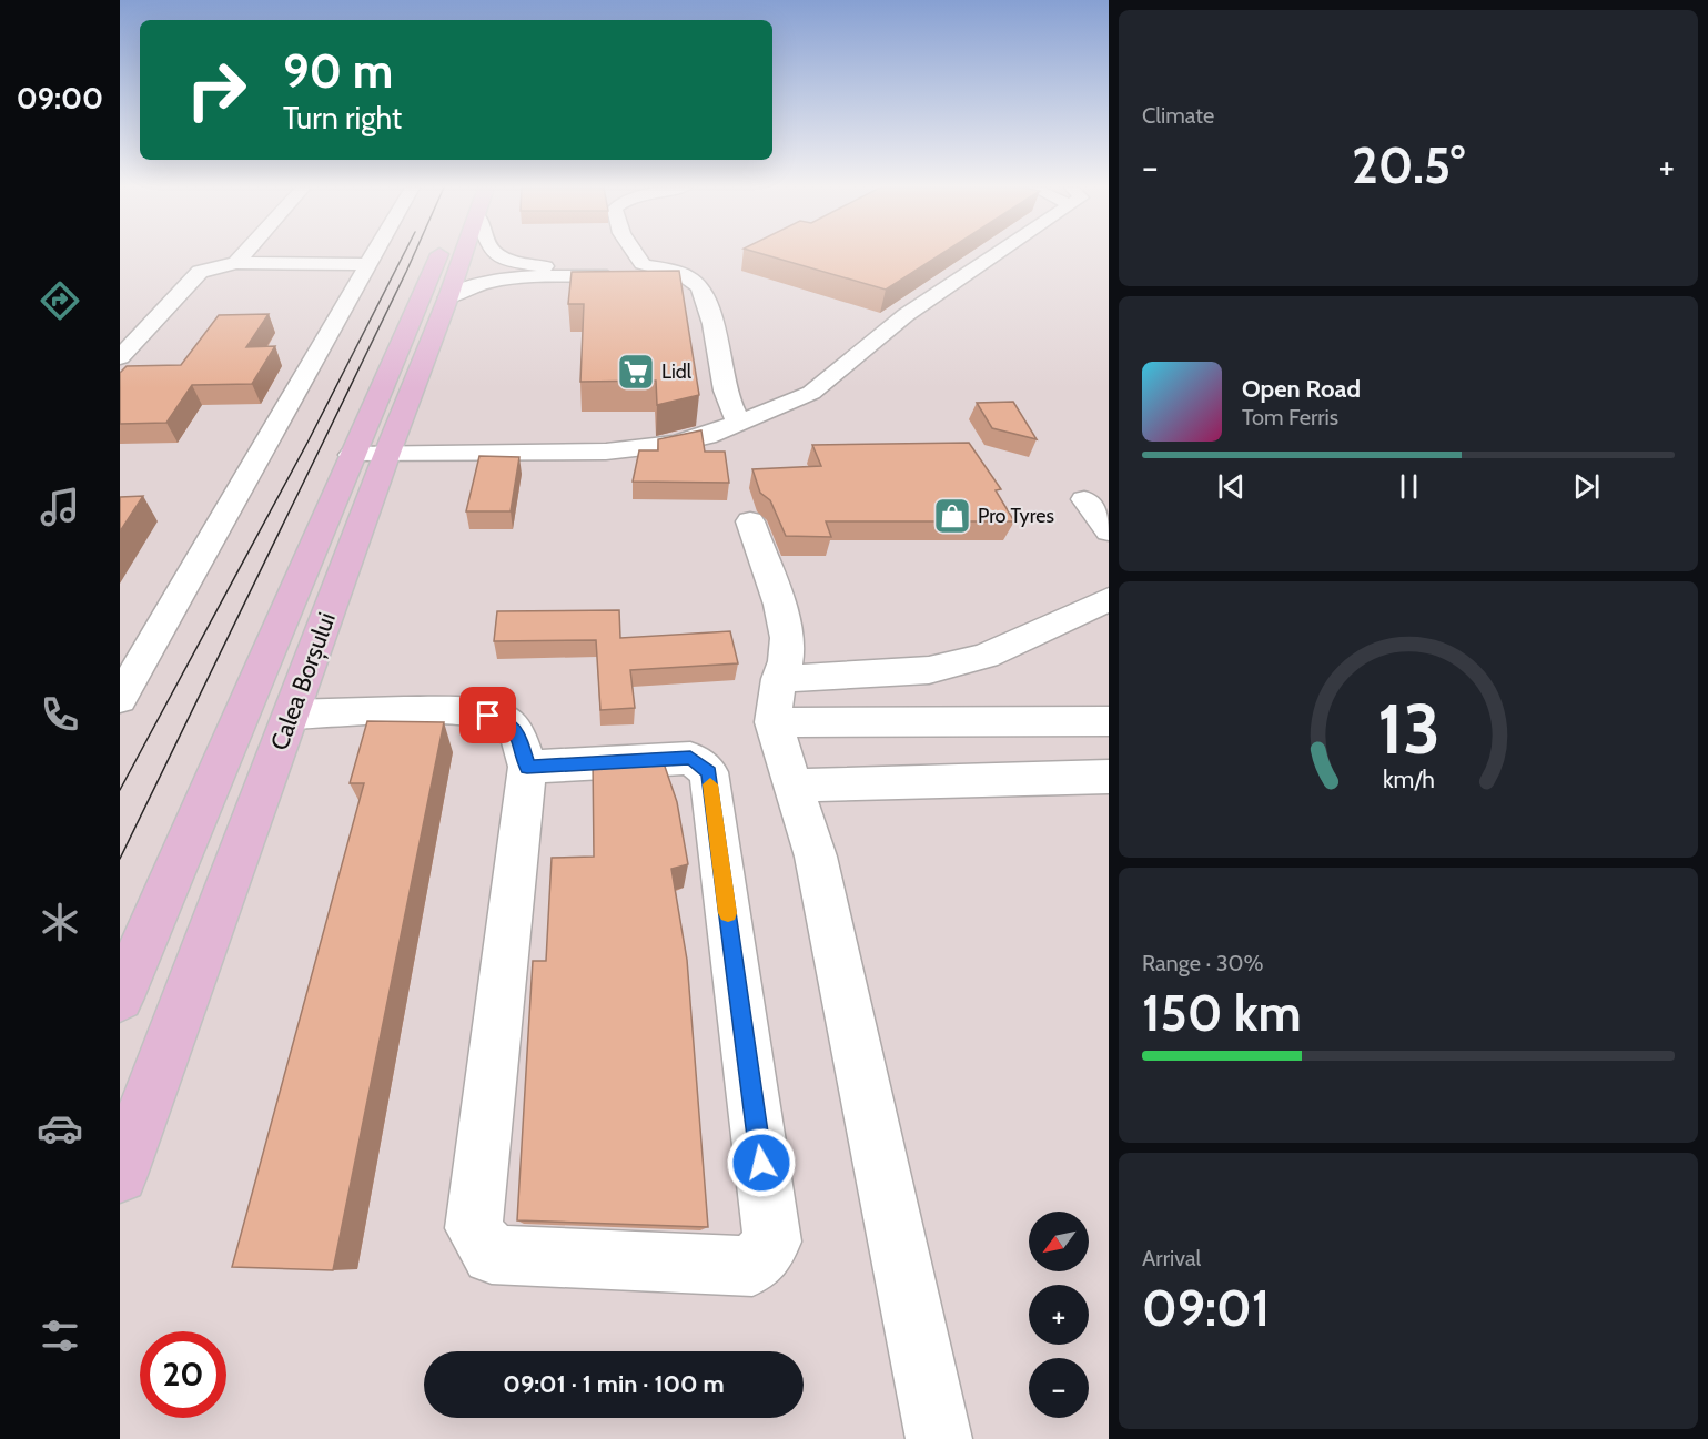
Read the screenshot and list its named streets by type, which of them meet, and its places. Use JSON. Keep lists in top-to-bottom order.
{
  "streets": {
    "main road": ["Calea Borșului"]
  },
  "places": {
    "supermarket": ["Lidl"],
    "shop": ["Pro Tyres"]
  },
  "north": "bottom left",
  "page": {
    "tabs": "09:00",
    "tile": [
      "Climate",
      ["Range · 30%", "150 km"],
      ["Arrival", "09:01"]
    ],
    "turn": ["90 m", "Turn right"],
    "heat": ["−", "20.5°", "+"],
    "song": ["Open Road", "Tom Ferris"],
    "map_buttons": ["+", "−"],
    "limit": "20",
    "trip": "09:01 · 1 min · 100 m",
    "gauge": ["13", "km/h"]
  }
}
